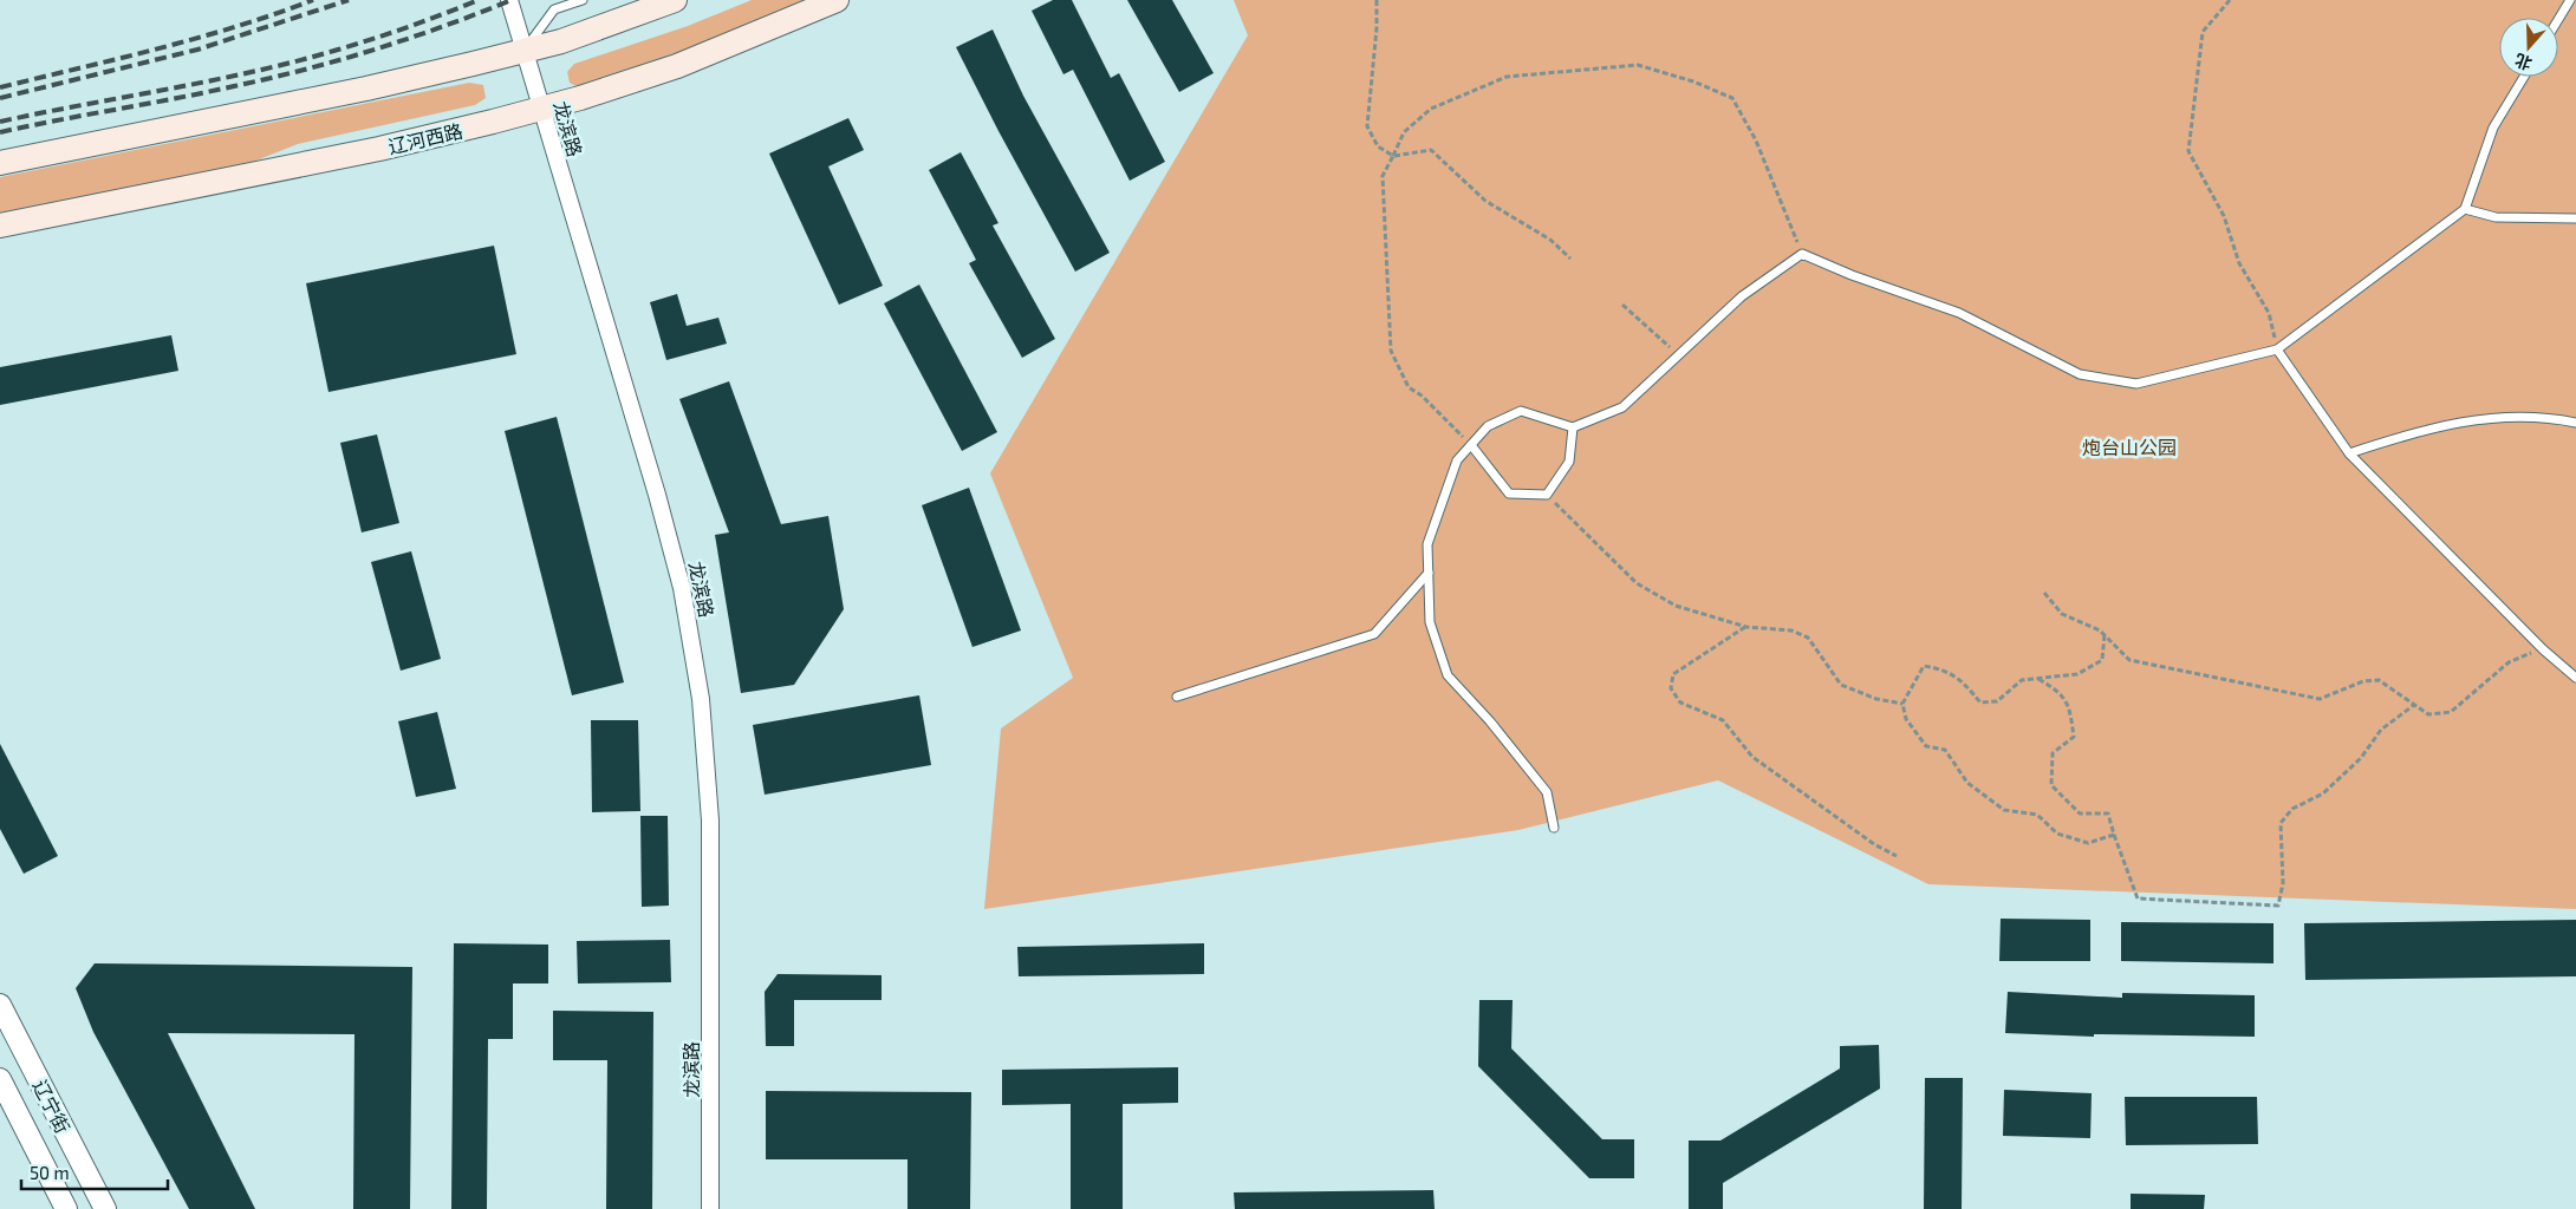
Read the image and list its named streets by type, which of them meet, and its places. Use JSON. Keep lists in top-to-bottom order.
{
  "streets": {
    "main road": ["辽河西路"],
    "street": ["龙滨路", "辽宁街"]
  },
  "crossings": [
    ["龙滨路", "辽河西路"]
  ],
  "parks": ["炮台山公园"],
  "scale_bar": "50 m",
  "north": "bottom"
}
